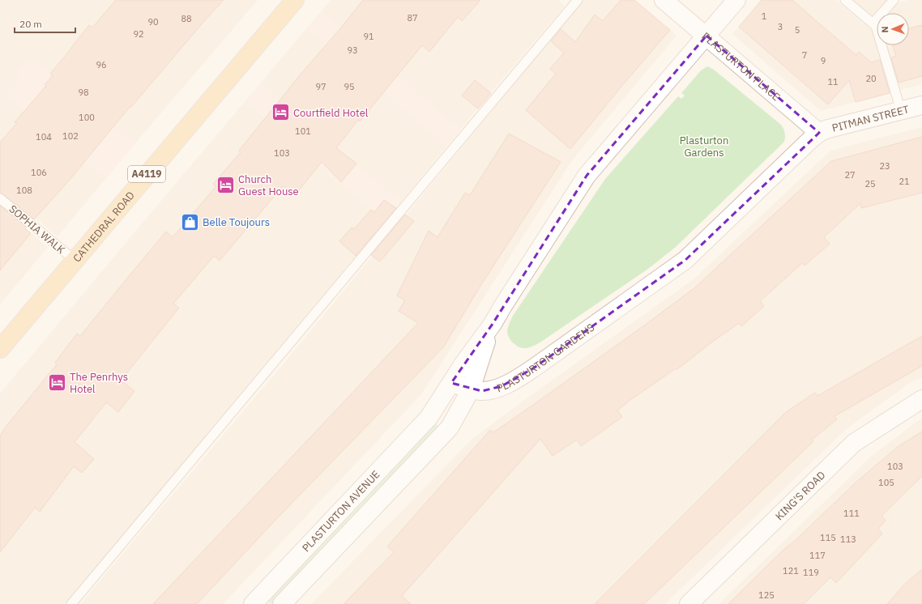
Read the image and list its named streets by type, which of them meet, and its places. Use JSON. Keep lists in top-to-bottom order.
{
  "streets": {
    "main road": ["A4119", "CATHEDRAL ROAD"],
    "street": [
      "PLASTURTON PLACE",
      "PITMAN STREET",
      "PLASTURTON GARDENS",
      "KING'S ROAD",
      "PLASTURTON AVENUE"
    ],
    "lane": ["SOPHIA WALK"]
  },
  "crossings": [
    ["PLASTURTON PLACE", "PITMAN STREET"],
    ["PLASTURTON PLACE", "PLASTURTON GARDENS"],
    ["PITMAN STREET", "PLASTURTON GARDENS"],
    ["CATHEDRAL ROAD", "SOPHIA WALK"],
    ["PLASTURTON GARDENS", "PLASTURTON AVENUE"]
  ],
  "parks": ["Plasturton Gardens"],
  "places": {
    "hotel": ["Courtfield Hotel", "Church Guest House", "The Penrhys Hotel"],
    "shop": ["Belle Toujours"]
  },
  "house_numbers": [
    "1",
    "87",
    "88",
    "90",
    "3",
    "5",
    "92",
    "91",
    "93",
    "7",
    "9",
    "96",
    "20",
    "11",
    "97",
    "95",
    "98",
    "100",
    "101",
    "102",
    "104",
    "103",
    "23",
    "106",
    "27",
    "21",
    "25",
    "108",
    "103",
    "105",
    "111",
    "115",
    "113",
    "117",
    "121",
    "119",
    "125"
  ],
  "scale_bar": "20 m",
  "north": "left"
}
